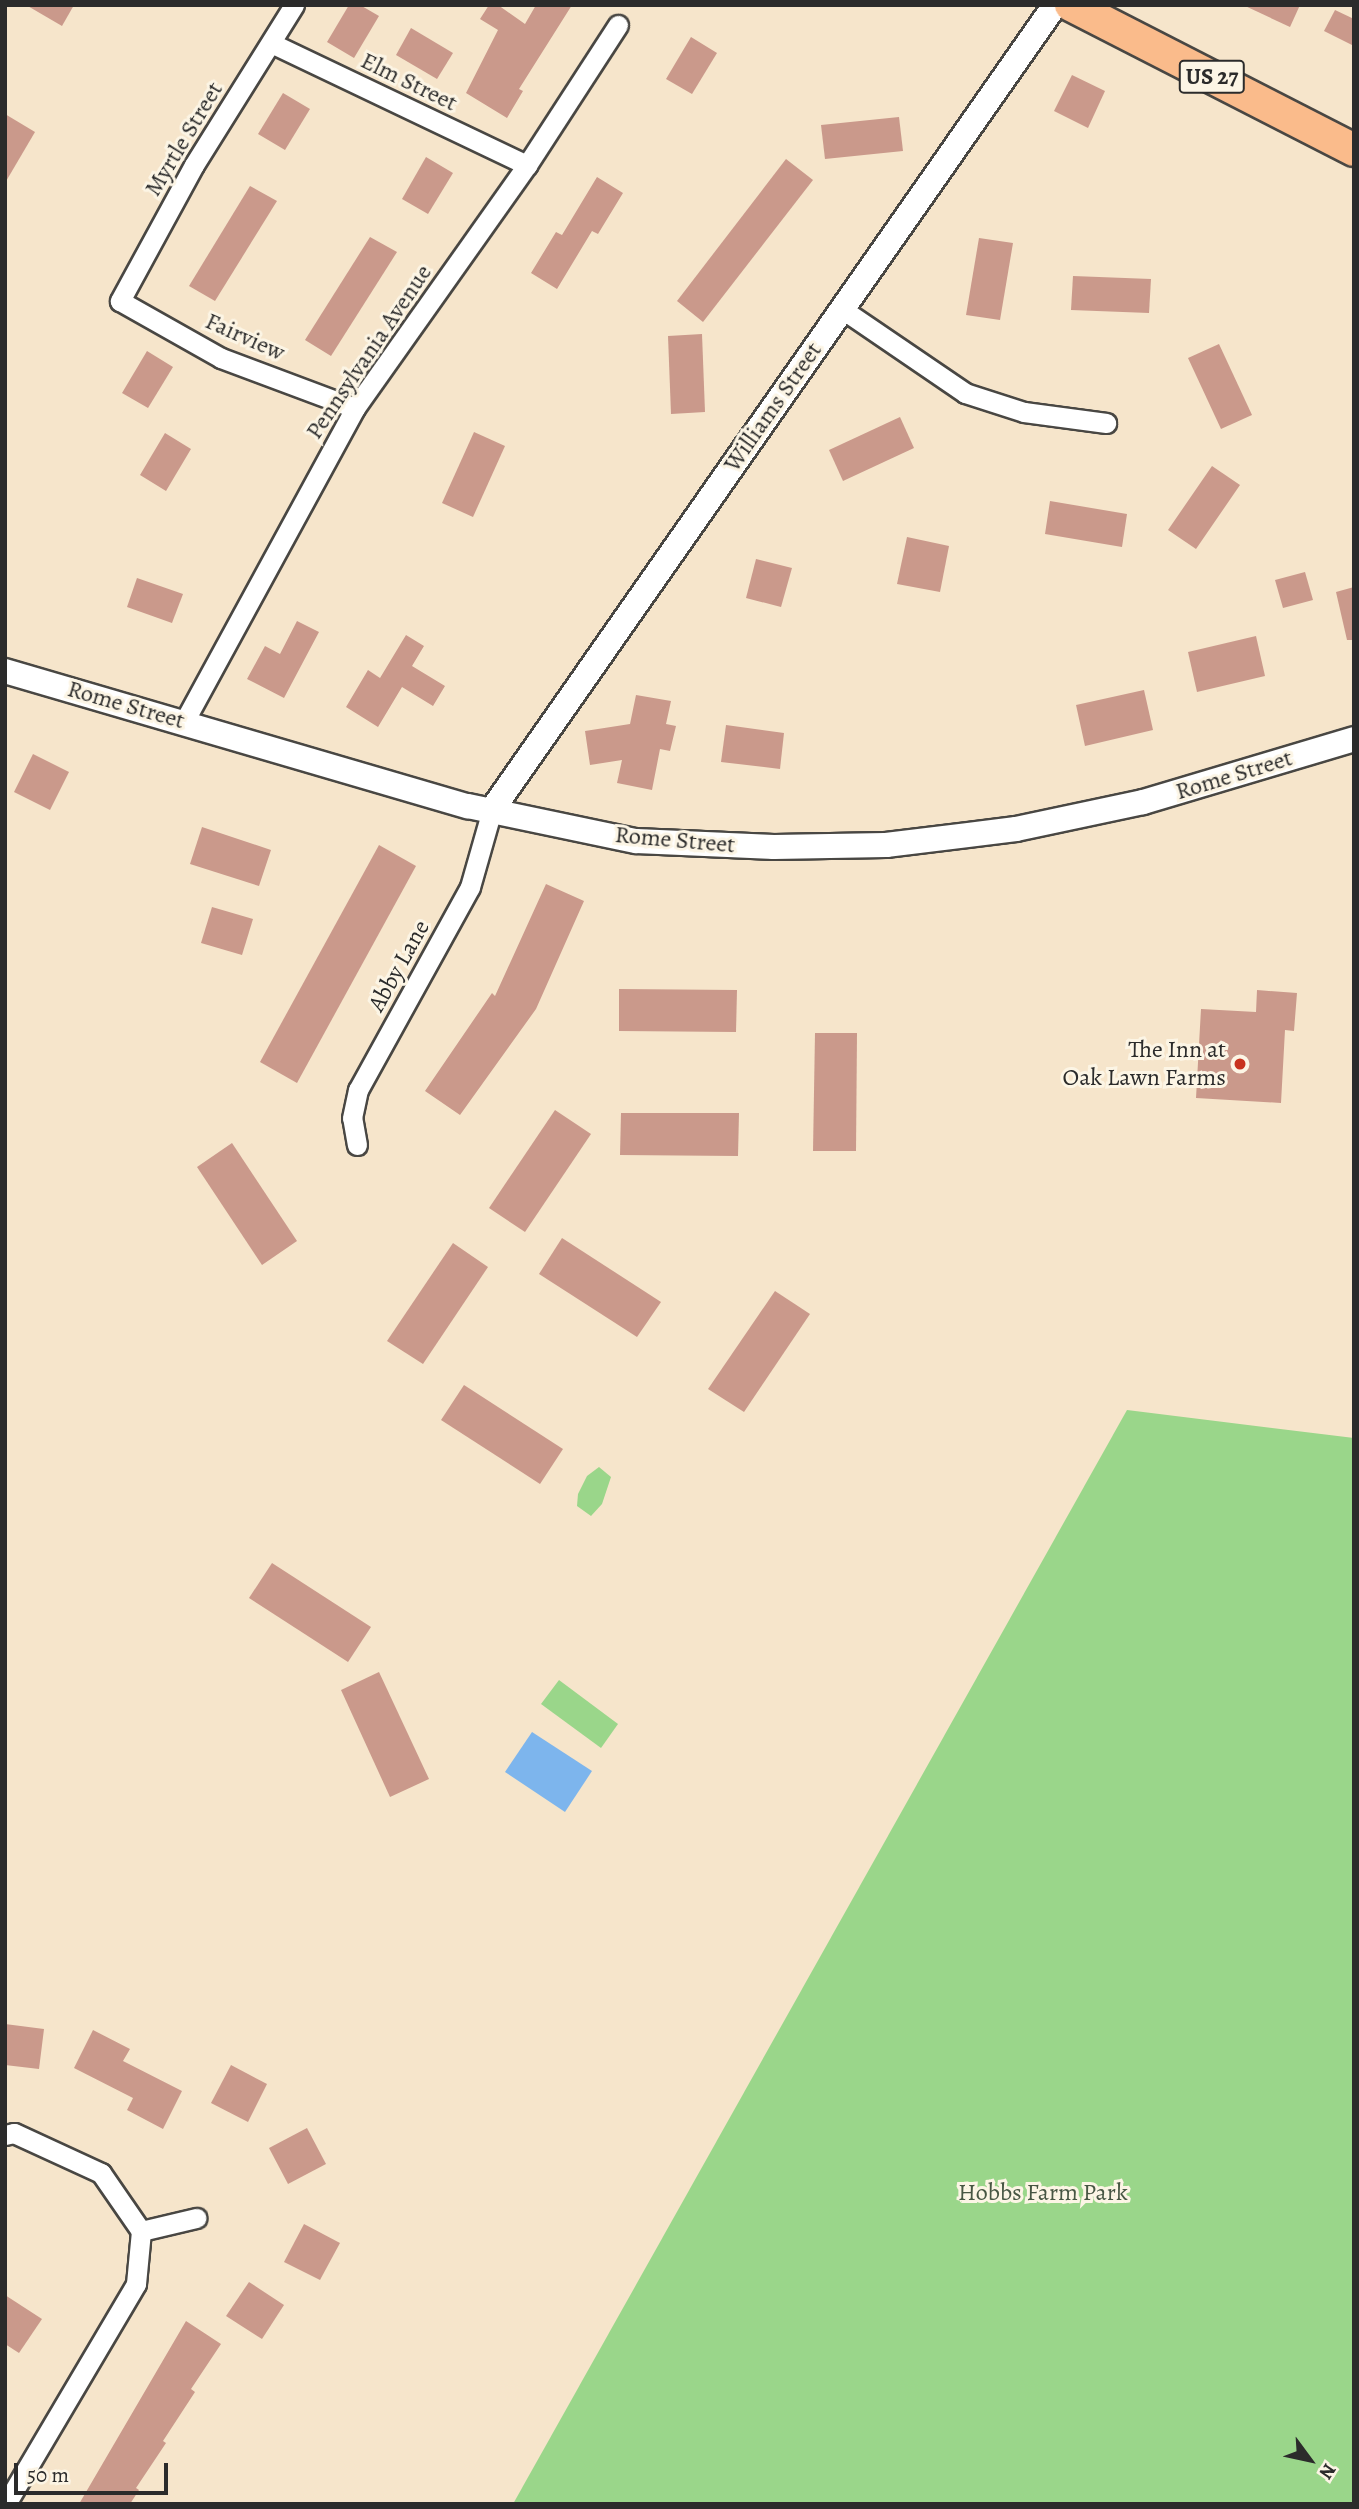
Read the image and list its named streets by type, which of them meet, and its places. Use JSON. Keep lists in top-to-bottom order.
{
  "streets": {
    "main road": ["US 27"],
    "street": [
      "Elm Street",
      "Myrtle Street",
      "Fairview",
      "Pennsylvania Avenue",
      "Williams Street",
      "Rome Street",
      "Abby Lane"
    ]
  },
  "crossings": [
    ["Elm Street", "Myrtle Street"],
    ["Elm Street", "Pennsylvania Avenue"],
    ["Myrtle Street", "Fairview"],
    ["Fairview", "Pennsylvania Avenue"],
    ["Pennsylvania Avenue", "Rome Street"],
    ["Williams Street", "Rome Street"],
    ["Williams Street", "Abby Lane"],
    ["Rome Street", "Abby Lane"]
  ],
  "parks": ["Hobbs Farm Park"],
  "places": ["The Inn at Oak Lawn Farms"],
  "scale_bar": "50 m",
  "north": "bottom right"
}
